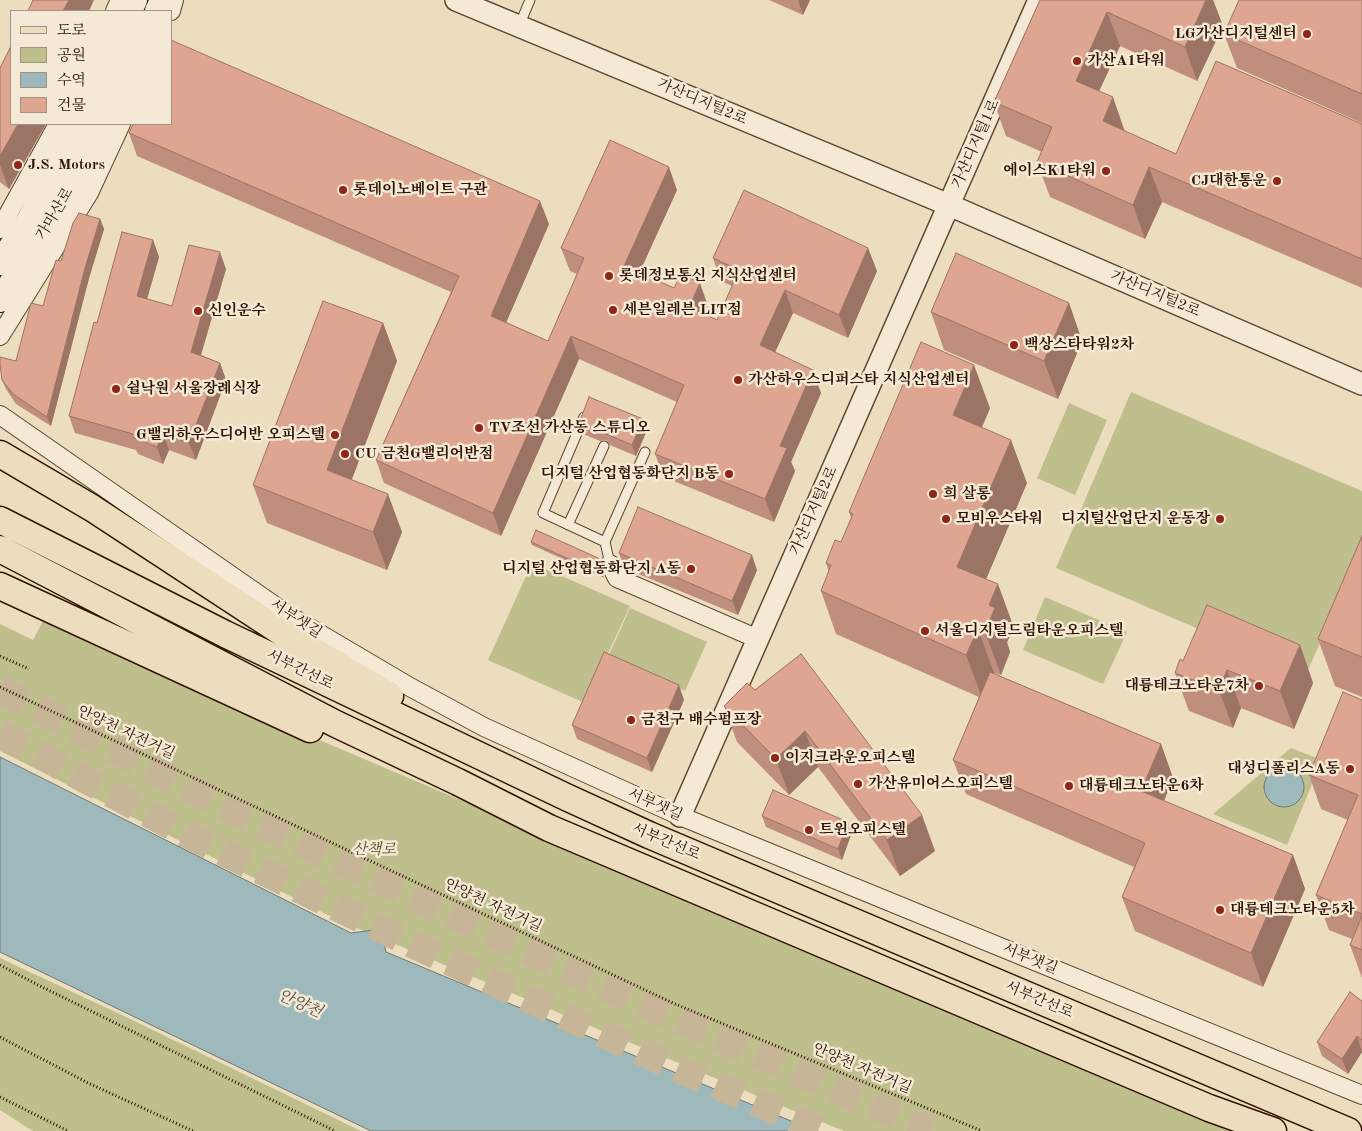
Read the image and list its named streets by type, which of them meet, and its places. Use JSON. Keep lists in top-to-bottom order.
{
  "streets": {
    "main road": ["가마산로", "서부간선로"],
    "street": ["가산디지털2로", "가산디지털1로", "서부샛길"],
    "path": ["안양천 자전거길"]
  },
  "crossings": [
    ["가산디지털2로", "가산디지털1로"],
    ["가산디지털2로", "서부샛길"]
  ],
  "water": ["안양천"],
  "parks": ["산책로"],
  "places": [
    "LG가산디지털센터",
    "가산A1타워",
    "J.S. Motors",
    "에이스K1타워",
    "CJ대한통운",
    "롯데이노베이트 구관",
    "롯데정보통신 지식산업센터",
    "세븐일레븐 LIT점",
    "신인운수",
    "백상스타타워2차",
    "가산하우스디퍼스타 지식산업센터",
    "쉴낙원 서울장례식장",
    "TV조선 가산동 스튜디오",
    "G밸리하우스디어반 오피스텔",
    "CU 금천G밸리어반점",
    "디지털 산업협동화단지 B동",
    "희 살롱",
    "모비우스타워",
    "디지털산업단지 운동장",
    "디지털 산업협동화단지 A동",
    "서울디지털드림타운오피스텔",
    "대륭테크노타운7차",
    "금천구 배수펌프장",
    "이지크라운오피스텔",
    "대성디폴리스A동",
    "가산유미어스오피스텔",
    "대륭테크노타운6차",
    "트윈오피스텔",
    "대륭테크노타운5차"
  ],
  "legend": [
    "도로",
    "공원",
    "수역",
    "건물"
  ]
}
